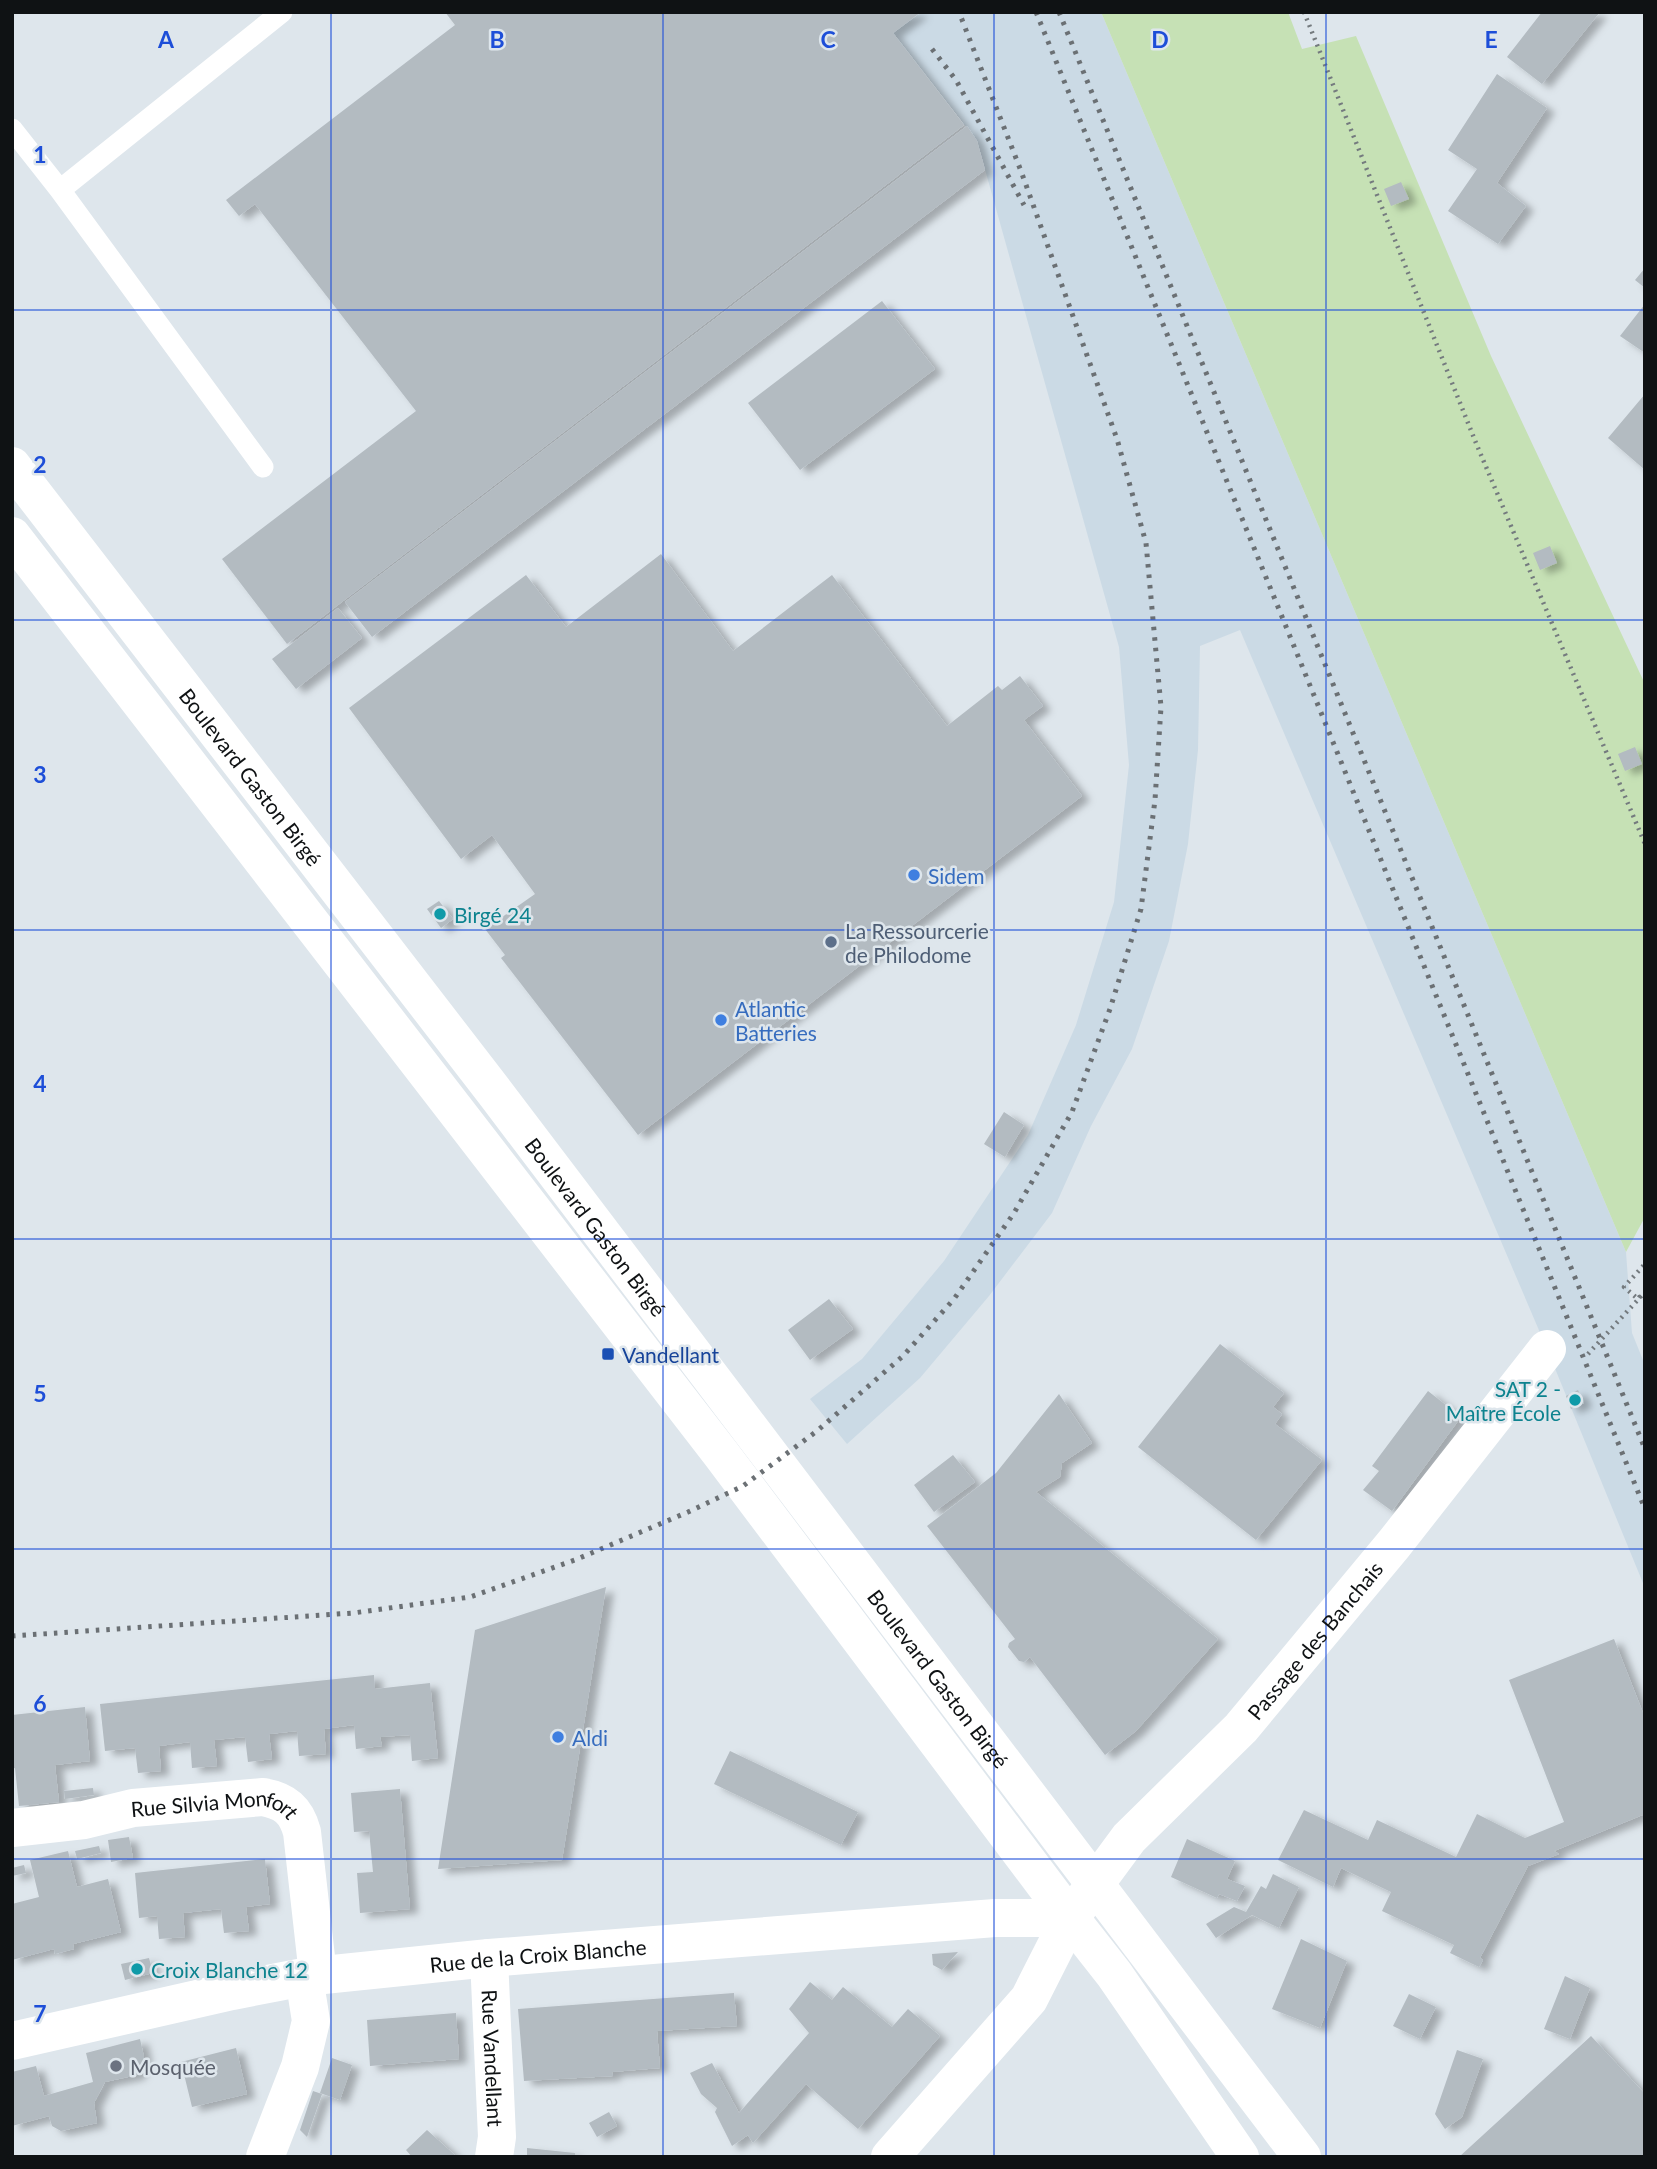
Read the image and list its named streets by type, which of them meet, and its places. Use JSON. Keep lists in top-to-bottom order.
{
  "streets": {
    "main road": [
      "Boulevard Gaston Birgé",
      "Passage des Banchais",
      "Rue Silvia Monfort",
      "Rue de la Croix Blanche",
      "Rue Vandellant"
    ]
  },
  "crossings": [
    ["Boulevard Gaston Birgé", "Passage des Banchais"],
    ["Boulevard Gaston Birgé", "Rue de la Croix Blanche"],
    ["Passage des Banchais", "Rue de la Croix Blanche"],
    ["Rue Silvia Monfort", "Rue de la Croix Blanche"],
    ["Rue de la Croix Blanche", "Rue Vandellant"]
  ],
  "places": {
    "other": [
      "Sidem",
      "Birgé 24",
      "La Ressourcerie de Philodome",
      "Atlantic Batteries",
      "SAT 2 - Maître École",
      "Aldi",
      "Croix Blanche 12",
      "Mosquée"
    ],
    "transit": ["Vandellant"]
  },
  "grid": {
    "columns": [
      "A",
      "B",
      "C",
      "D",
      "E"
    ],
    "rows": [
      "1",
      "2",
      "3",
      "4",
      "5",
      "6",
      "7"
    ]
  }
}
